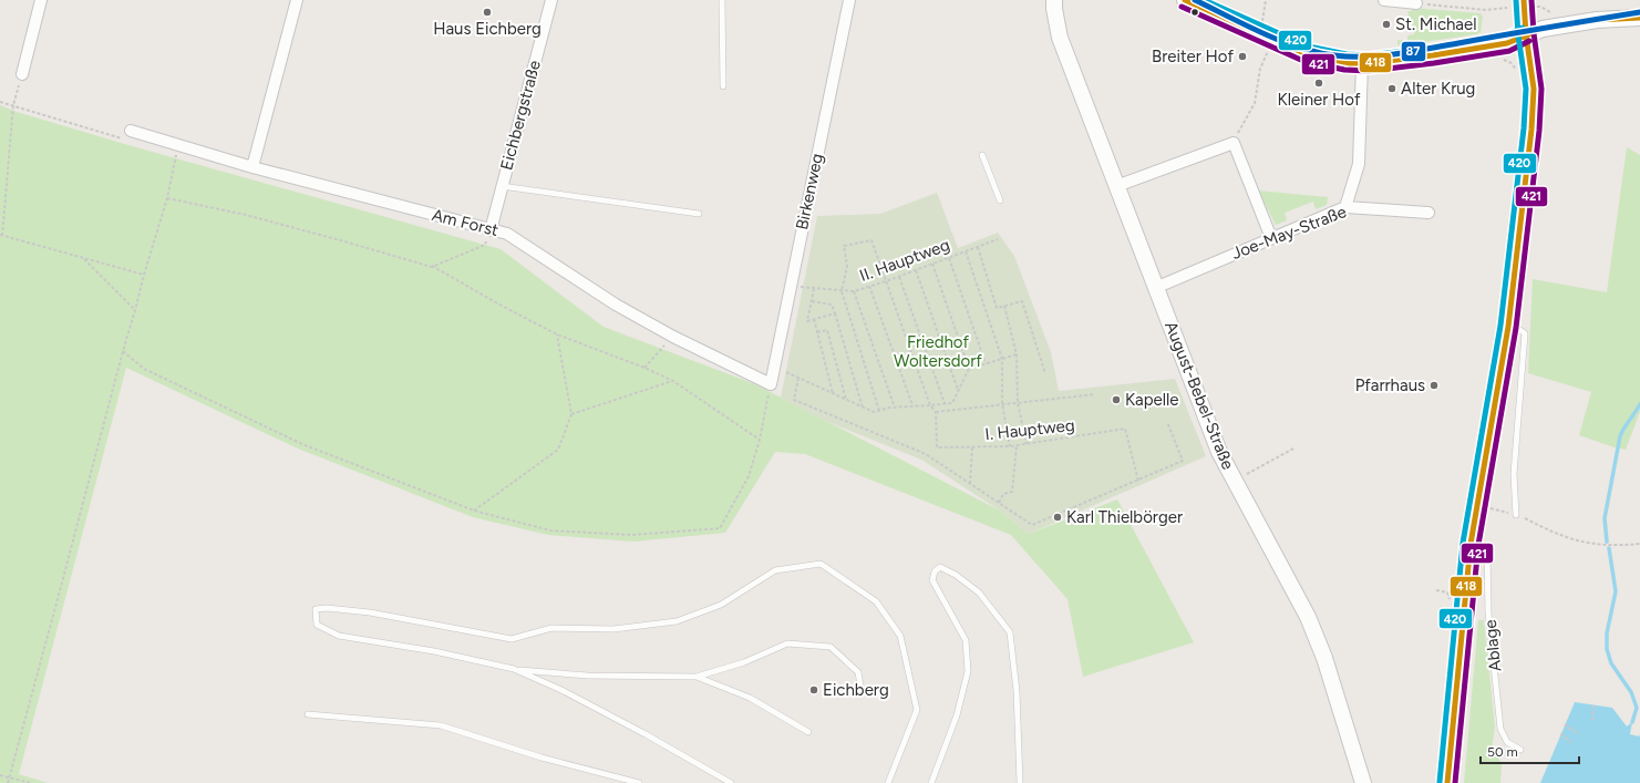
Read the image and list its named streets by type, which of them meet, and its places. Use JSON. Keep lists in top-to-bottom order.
{
  "streets": {
    "street": [
      "Eichbergstraße",
      "Birkenweg",
      "Am Forst",
      "Joe-May-Straße",
      "August-Bebel-Straße"
    ],
    "lane": ["Ablage"],
    "path": ["II. Hauptweg", "I. Hauptweg"]
  },
  "crossings": [
    ["Eichbergstraße", "Am Forst"],
    ["Birkenweg", "Am Forst"],
    ["Birkenweg", "II. Hauptweg"],
    ["Joe-May-Straße", "August-Bebel-Straße"]
  ],
  "parks": ["Friedhof Woltersdorf"],
  "places": [
    "Haus Eichberg",
    "St. Michael",
    "Breiter Hof",
    "Kleiner Hof",
    "Alter Krug",
    "Pfarrhaus",
    "Kapelle",
    "Karl Thielbörger",
    "Eichberg"
  ],
  "lines": [
    "transit line 87",
    "transit line 418",
    "transit line 421",
    "transit line 420"
  ],
  "scale_bar": "50 m"
}
